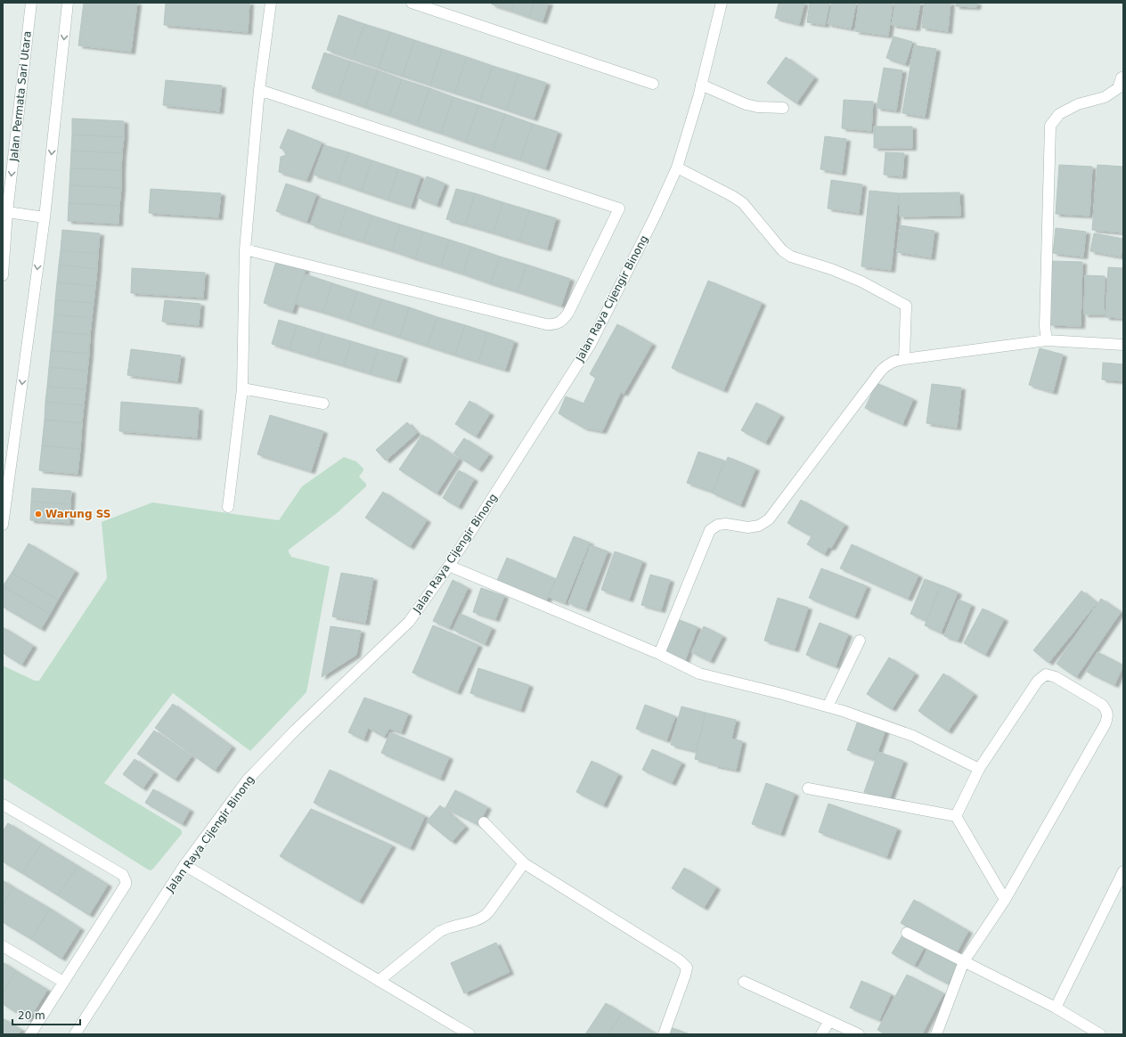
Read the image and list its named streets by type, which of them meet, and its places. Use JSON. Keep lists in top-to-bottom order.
{
  "streets": {
    "street": ["Jalan Permata Sari Utara", "Jalan Raya Cijengir Binong"]
  },
  "places": ["Warung SS"],
  "scale_bar": "20 m"
}
